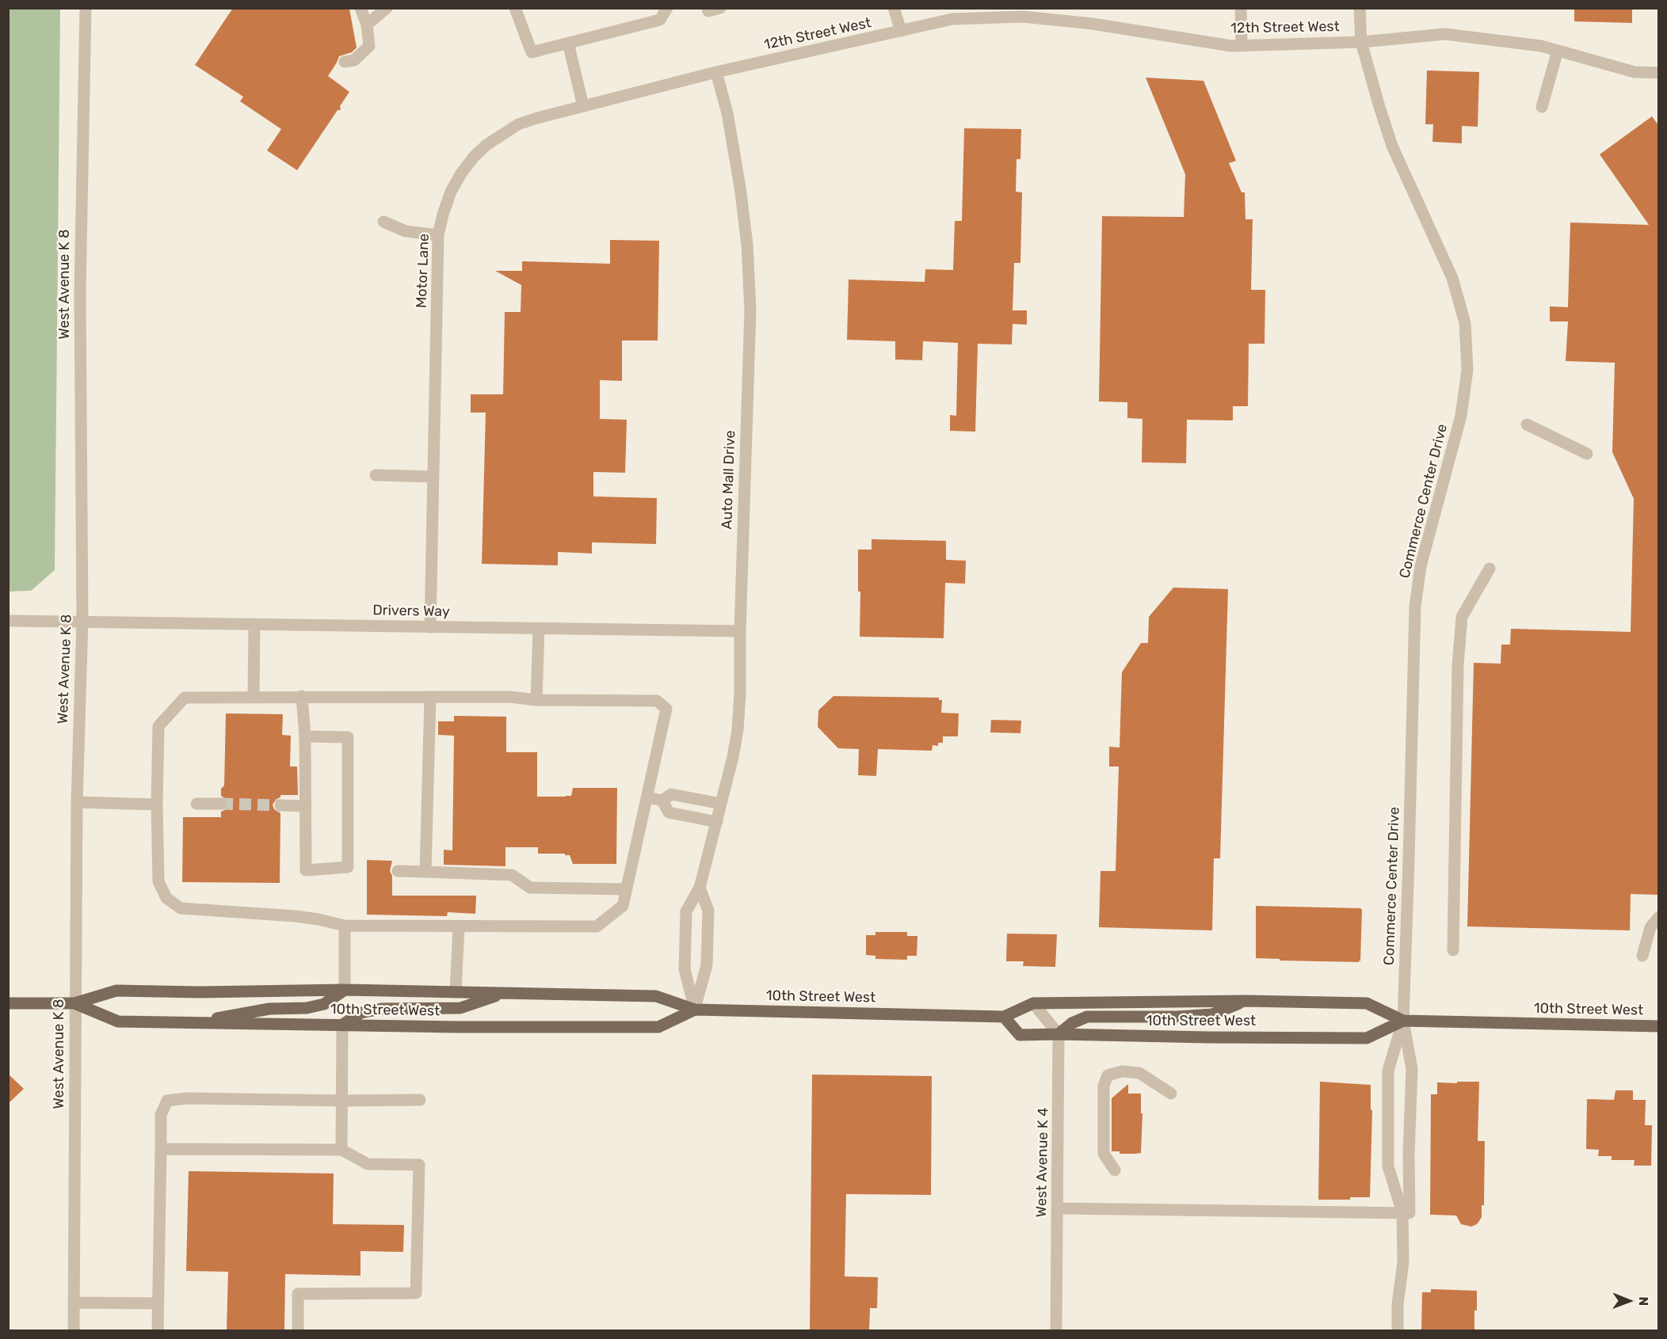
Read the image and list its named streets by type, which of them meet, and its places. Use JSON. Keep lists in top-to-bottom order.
{
  "streets": {
    "main road": ["10th Street West"],
    "street": [
      "12th Street West",
      "Motor Lane",
      "West Avenue K 8",
      "Auto Mall Drive",
      "Commerce Center Drive",
      "Drivers Way",
      "West Avenue K 4"
    ]
  },
  "crossings": [
    ["12th Street West", "Motor Lane"],
    ["12th Street West", "Auto Mall Drive"],
    ["12th Street West", "Commerce Center Drive"],
    ["Motor Lane", "Auto Mall Drive"],
    ["Motor Lane", "Drivers Way"],
    ["West Avenue K 8", "Drivers Way"],
    ["West Avenue K 8", "10th Street West"],
    ["Auto Mall Drive", "Drivers Way"],
    ["Auto Mall Drive", "10th Street West"],
    ["Commerce Center Drive", "10th Street West"],
    ["10th Street West", "West Avenue K 4"]
  ],
  "north": "right"
}
